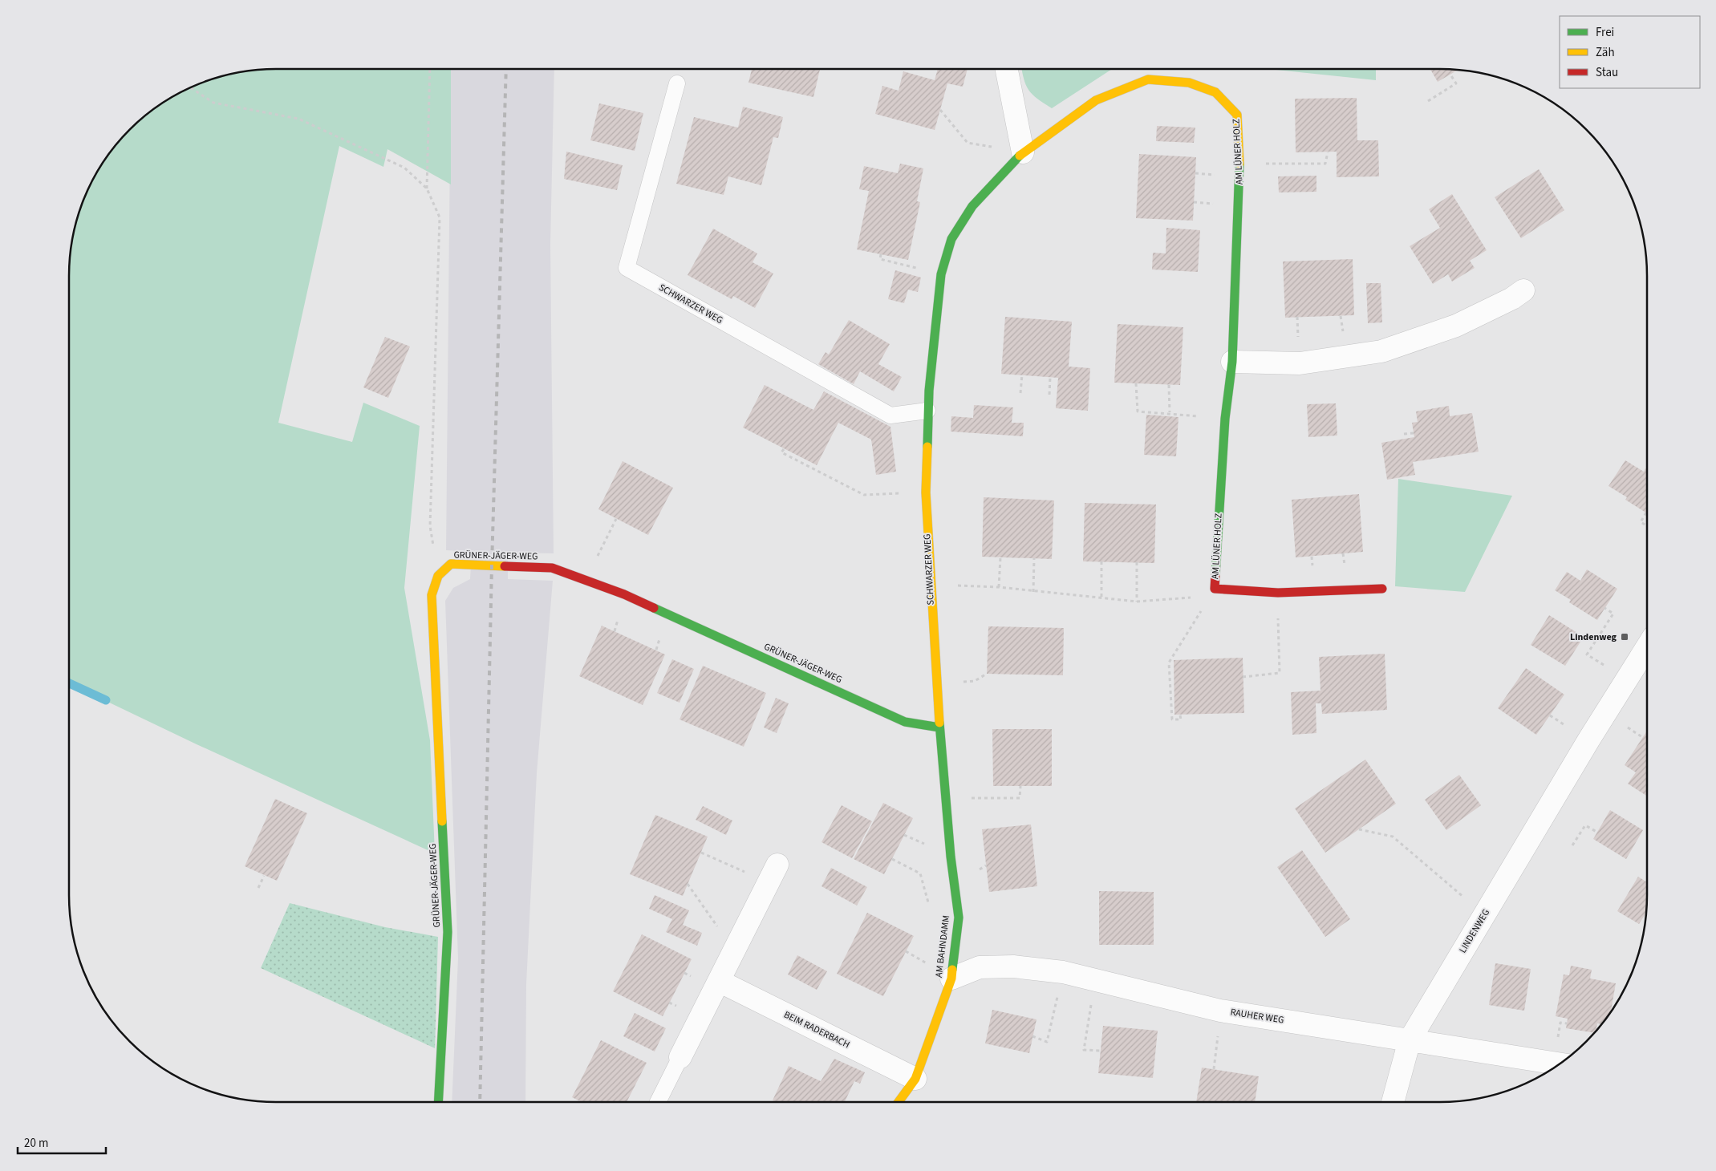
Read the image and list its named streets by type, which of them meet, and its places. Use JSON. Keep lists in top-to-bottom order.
{
  "streets": {
    "street": [
      "AM LÜNER HOLZ",
      "SCHWARZER WEG",
      "GRÜNER-JÄGER-WEG",
      "LINDENWEG",
      "AM BAHNDAMM",
      "RAUHER WEG",
      "BEIM RADERBACH"
    ]
  },
  "crossings": [
    ["AM LÜNER HOLZ", "SCHWARZER WEG"],
    ["SCHWARZER WEG", "GRÜNER-JÄGER-WEG"],
    ["SCHWARZER WEG", "AM BAHNDAMM"],
    ["GRÜNER-JÄGER-WEG", "AM BAHNDAMM"],
    ["LINDENWEG", "RAUHER WEG"],
    ["AM BAHNDAMM", "RAUHER WEG"],
    ["AM BAHNDAMM", "BEIM RADERBACH"]
  ],
  "places": {
    "transit": ["Lindenweg"]
  },
  "legend": ["Frei", "Zäh", "Stau"],
  "scale_bar": "20 m"
}
